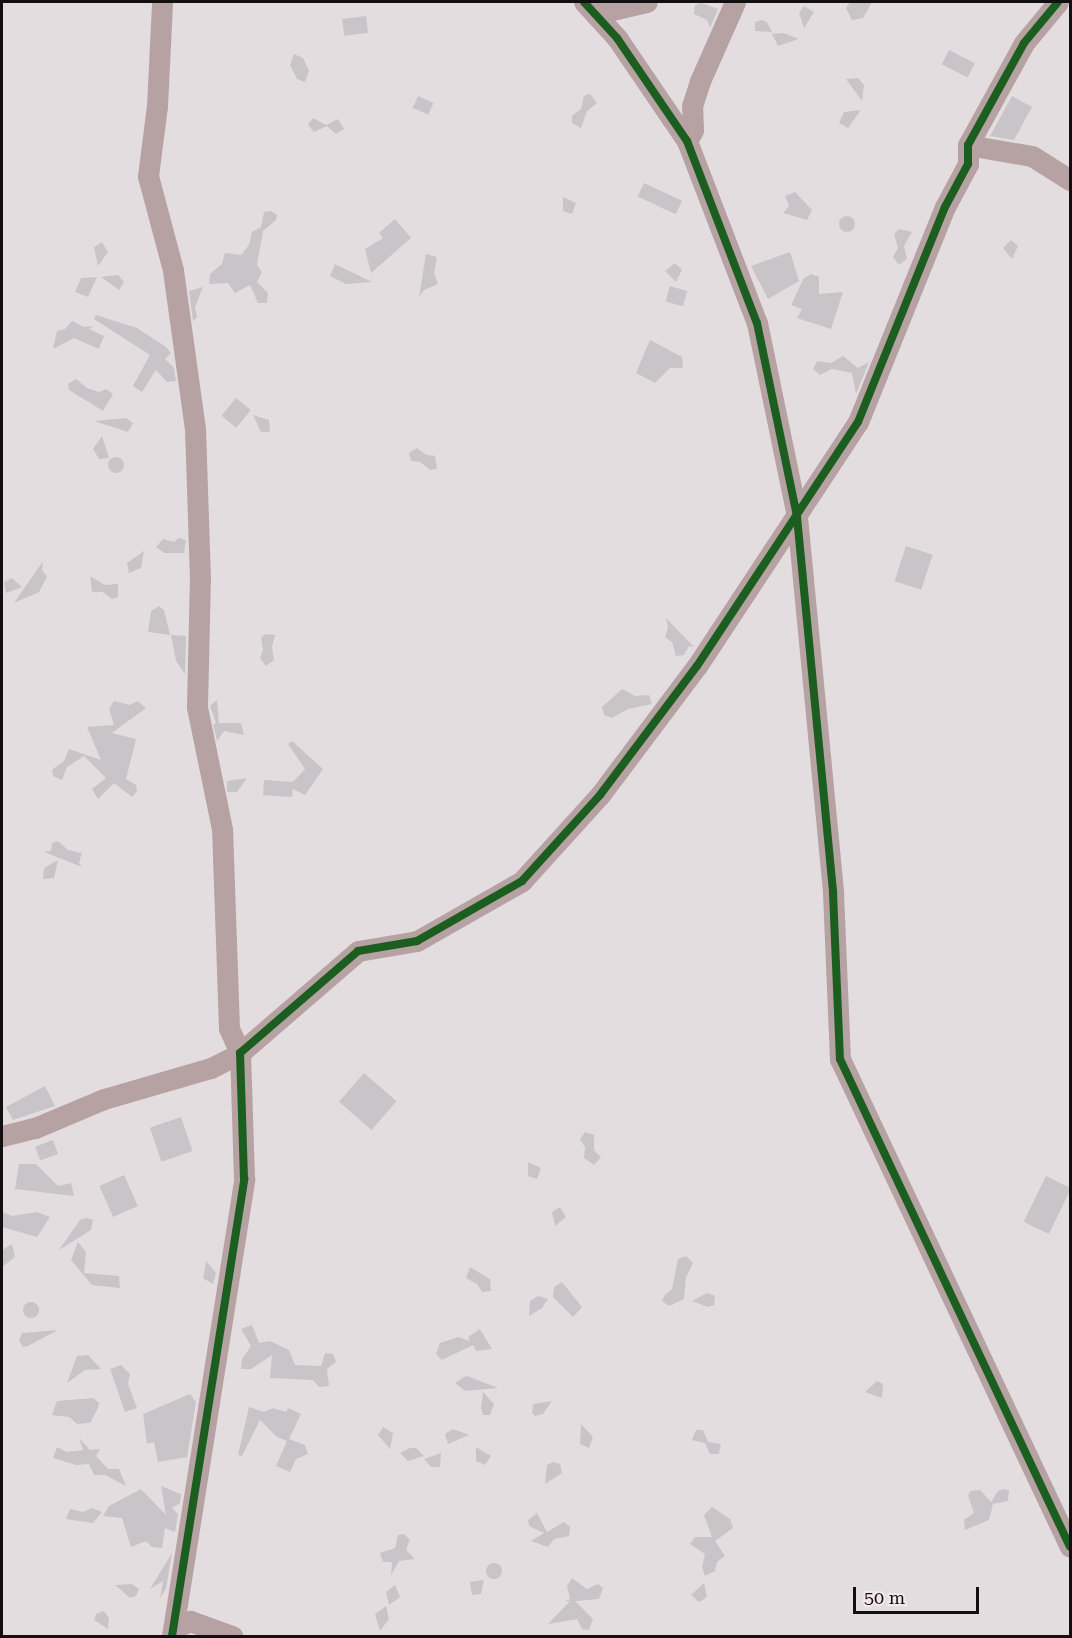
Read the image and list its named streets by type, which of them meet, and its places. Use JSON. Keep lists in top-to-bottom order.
{
  "scale_bar": "50 m"
}
